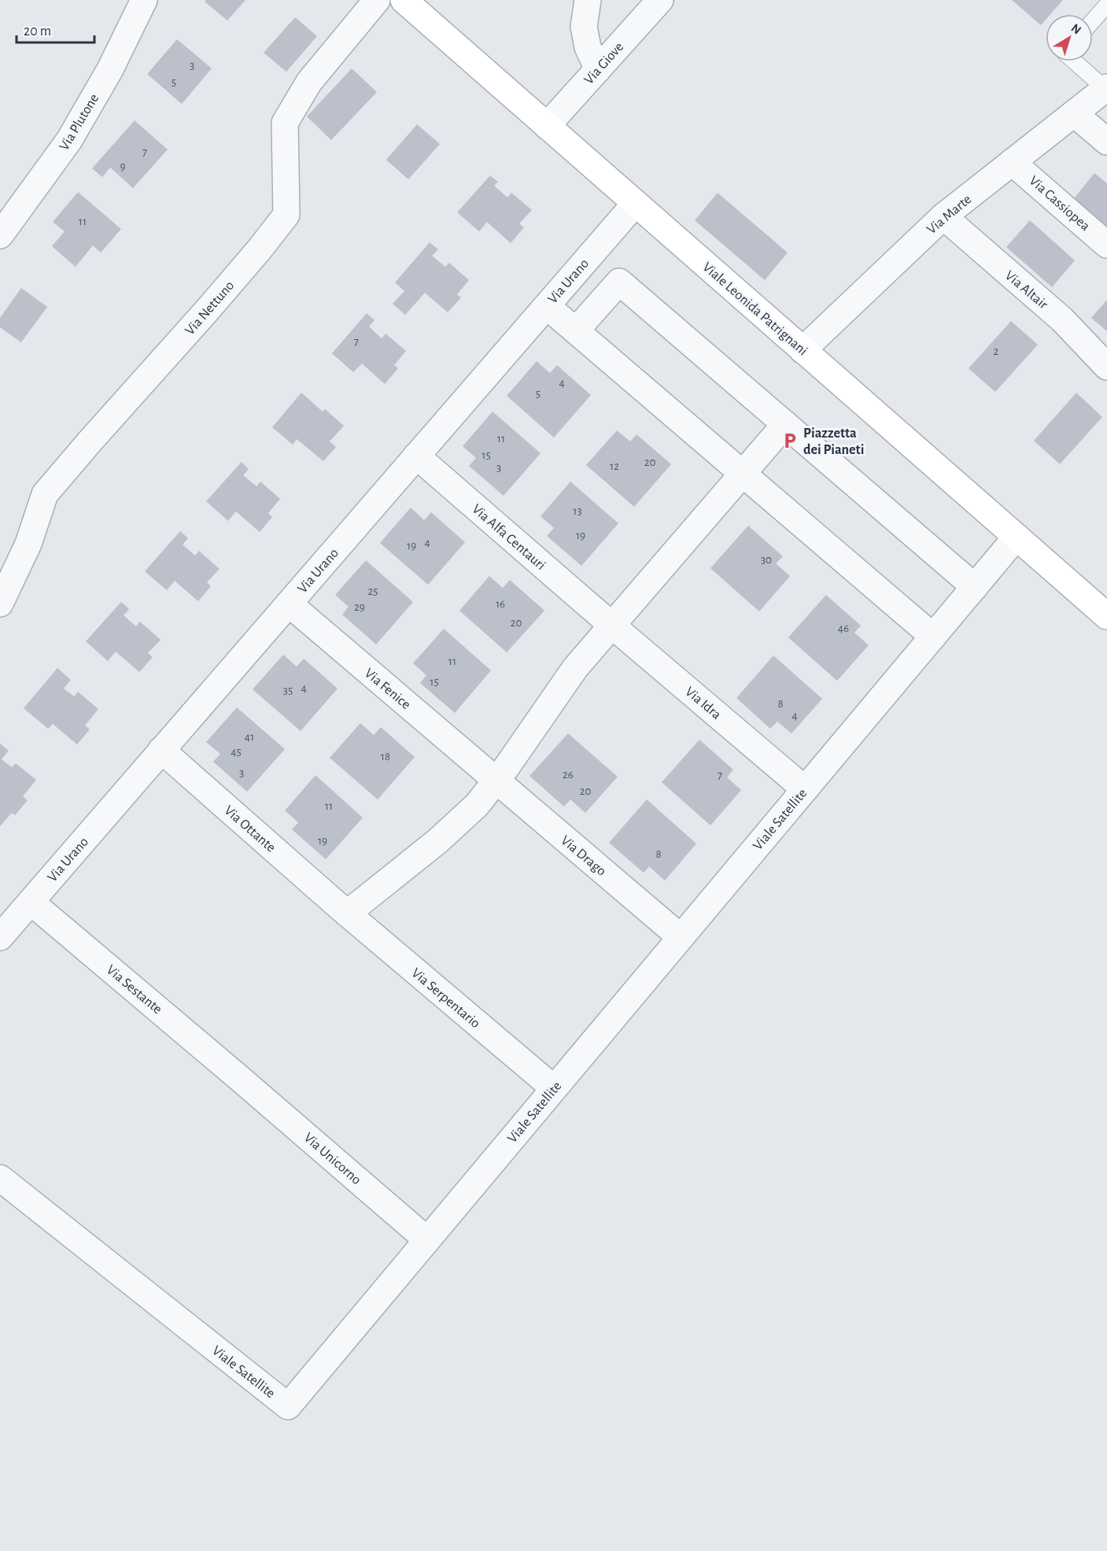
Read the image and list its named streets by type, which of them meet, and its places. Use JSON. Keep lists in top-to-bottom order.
{
  "streets": {
    "street": [
      "Via Giove",
      "Via Plutone",
      "Via Cassiopea",
      "Via Marte",
      "Via Urano",
      "Via Altair",
      "Via Nettuno",
      "Viale Leonida Patrignani",
      "Via Alfa Centauri",
      "Via Fenice",
      "Via Idra",
      "Viale Satellite",
      "Via Ottante",
      "Via Drago",
      "Via Sestante",
      "Via Serpentario",
      "Via Unicorno"
    ]
  },
  "crossings": [
    ["Via Giove", "Viale Leonida Patrignani"],
    ["Via Cassiopea", "Via Marte"],
    ["Via Marte", "Via Altair"],
    ["Via Marte", "Viale Leonida Patrignani"],
    ["Via Urano", "Viale Leonida Patrignani"],
    ["Via Urano", "Via Alfa Centauri"],
    ["Via Urano", "Via Fenice"],
    ["Via Urano", "Via Ottante"],
    ["Via Urano", "Via Sestante"],
    ["Viale Leonida Patrignani", "Viale Satellite"],
    ["Via Alfa Centauri", "Via Idra"],
    ["Via Fenice", "Via Drago"],
    ["Via Idra", "Viale Satellite"],
    ["Viale Satellite", "Via Drago"],
    ["Viale Satellite", "Via Serpentario"],
    ["Viale Satellite", "Via Unicorno"],
    ["Via Ottante", "Via Serpentario"],
    ["Via Sestante", "Via Unicorno"]
  ],
  "places": {
    "parking": ["Piazzetta dei Pianeti"]
  },
  "house_numbers": [
    "3",
    "5",
    "7",
    "9",
    "11",
    "7",
    "2",
    "4",
    "5",
    "11",
    "15",
    "20",
    "12",
    "3",
    "13",
    "19",
    "4",
    "19",
    "30",
    "25",
    "16",
    "29",
    "20",
    "46",
    "11",
    "15",
    "4",
    "35",
    "8",
    "4",
    "41",
    "45",
    "18",
    "3",
    "26",
    "7",
    "20",
    "11",
    "19",
    "8"
  ],
  "scale_bar": "20 m",
  "north": "top right"
}
